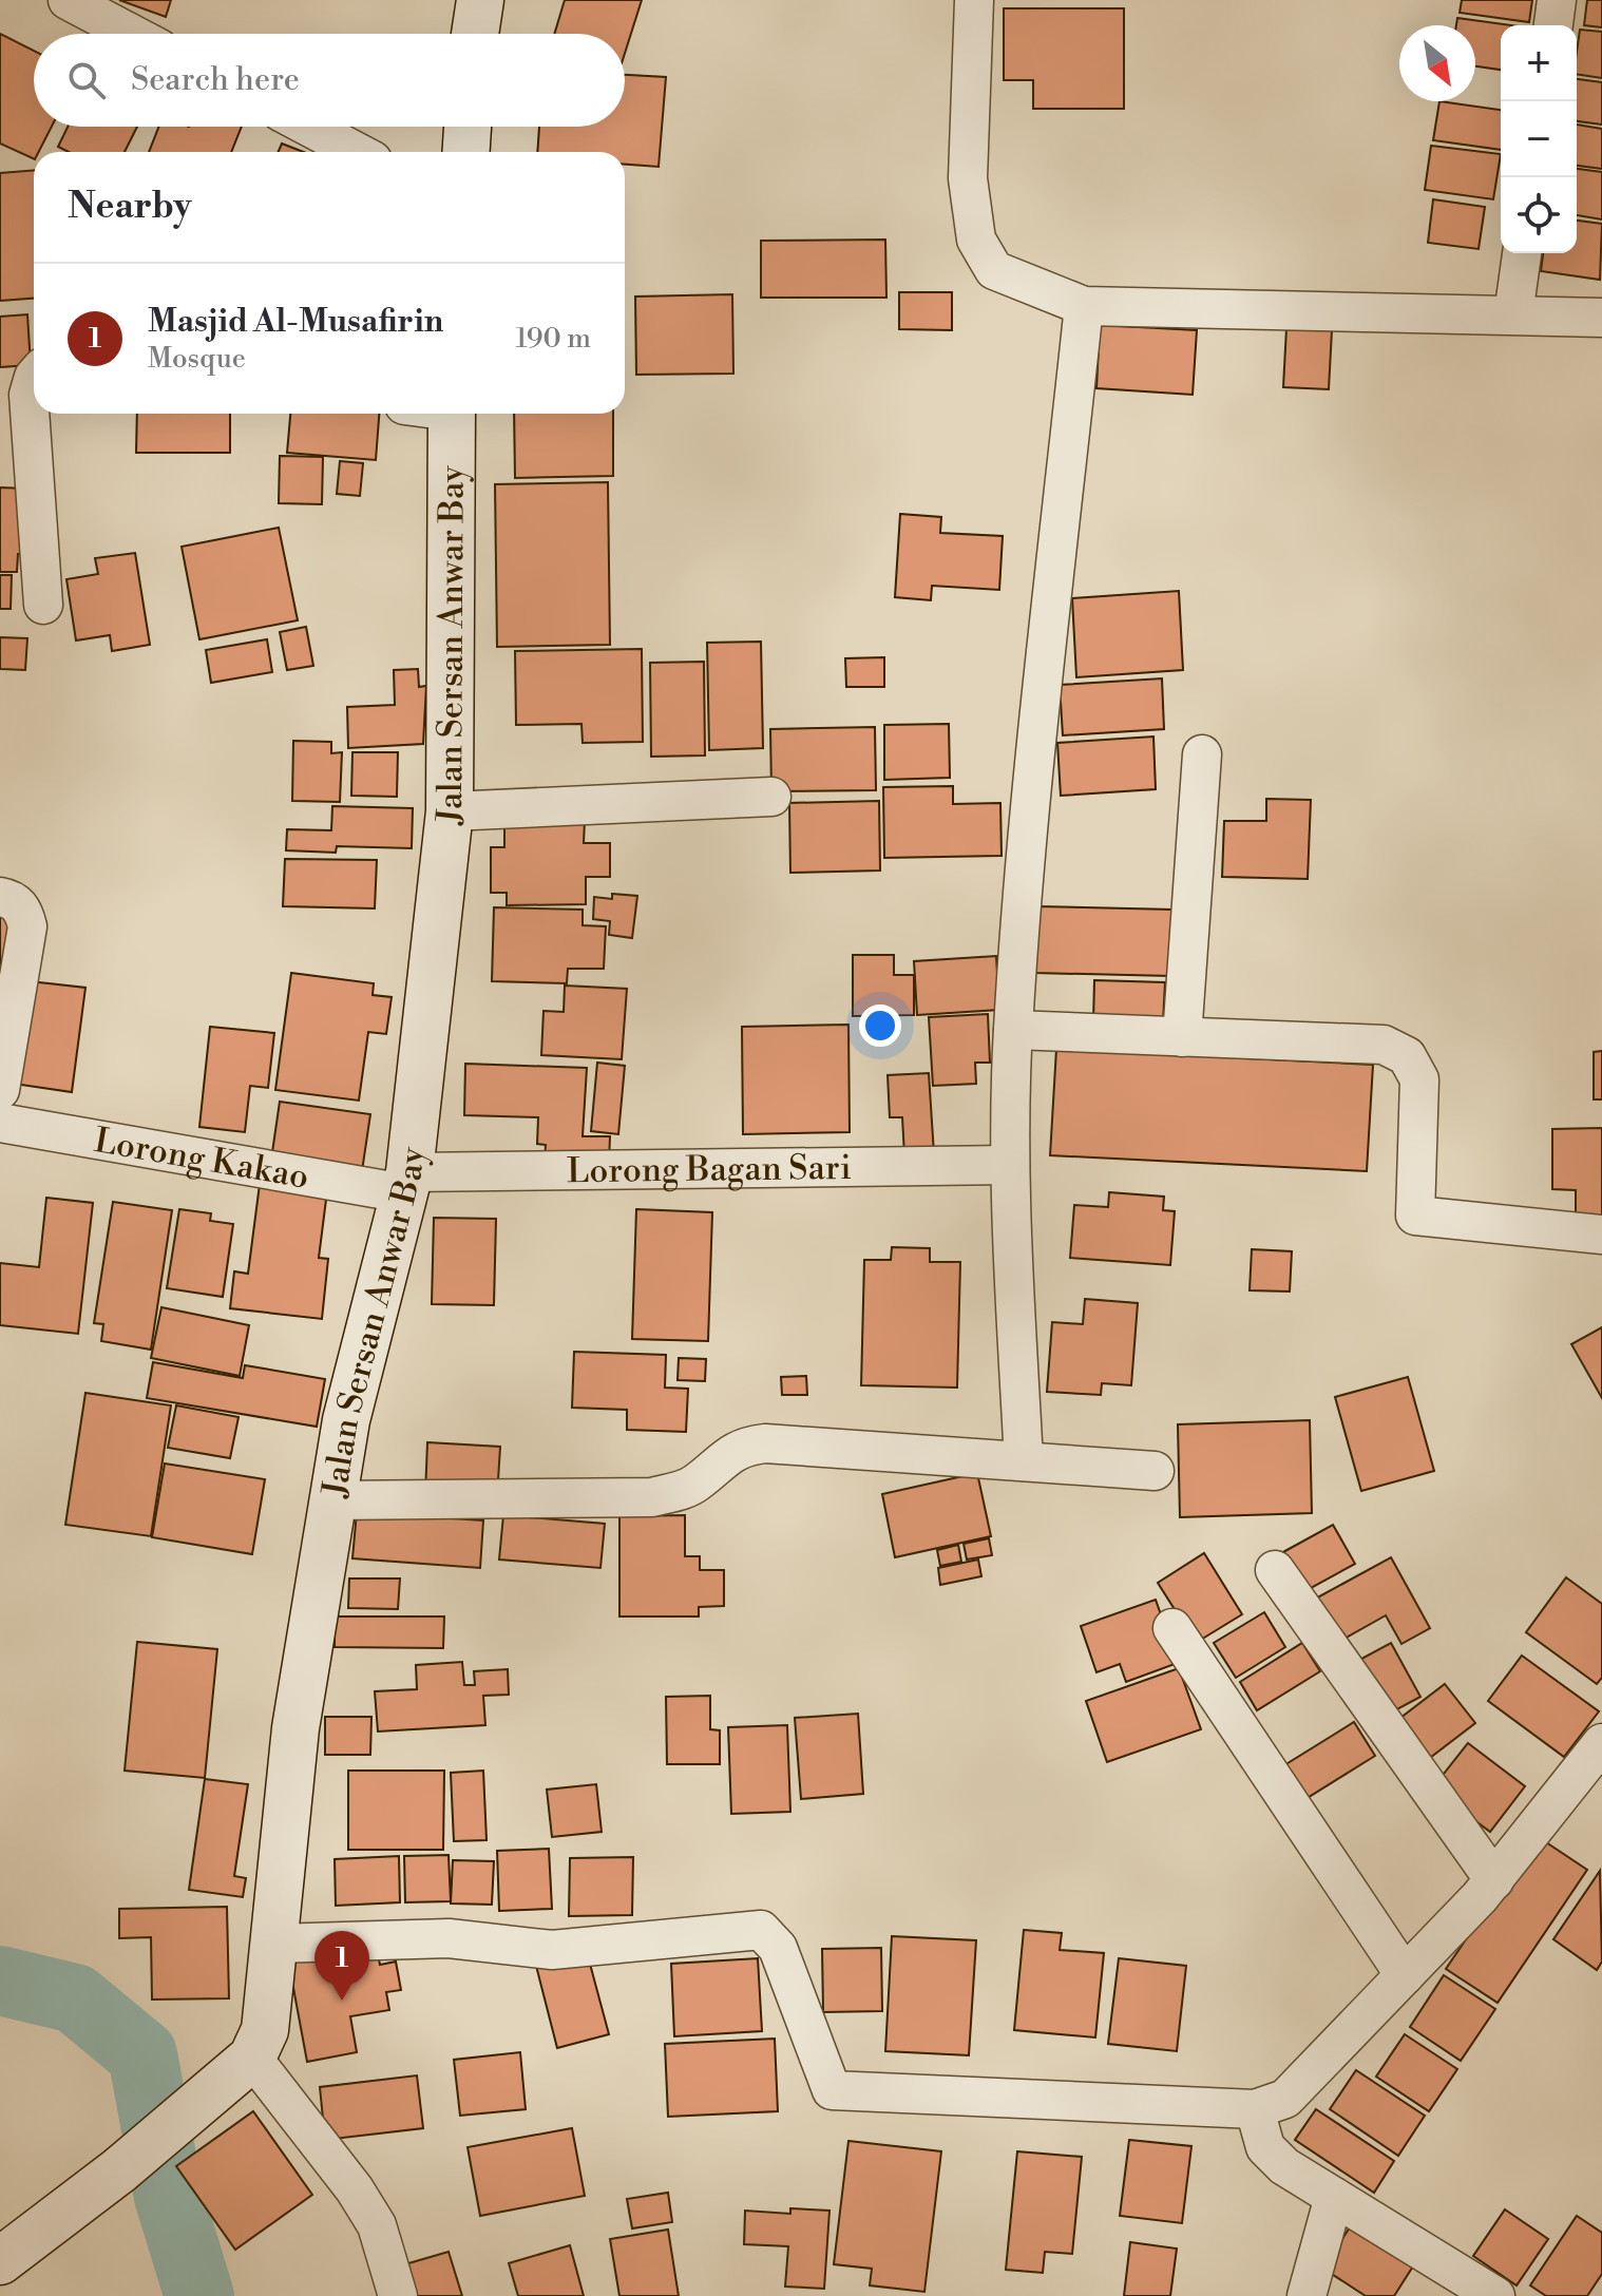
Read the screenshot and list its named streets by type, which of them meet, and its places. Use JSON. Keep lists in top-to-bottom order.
{
  "streets": {
    "main road": ["Jalan Sersan Anwar Bay"],
    "street": ["Lorong Kakao", "Lorong Bagan Sari"]
  },
  "crossings": [
    ["Jalan Sersan Anwar Bay", "Lorong Kakao"],
    ["Jalan Sersan Anwar Bay", "Lorong Bagan Sari"],
    ["Lorong Kakao", "Lorong Bagan Sari"]
  ],
  "north": "bottom right",
  "page": {
    "map_buttons": ["+", "−"],
    "search": "Search here",
    "heading": "Nearby",
    "list": [
      {
        "mark": "1",
        "name": "Masjid Al-Musafirin",
        "note": "Mosque",
        "value": "190 m"
      }
    ],
    "pins": "1"
  }
}
